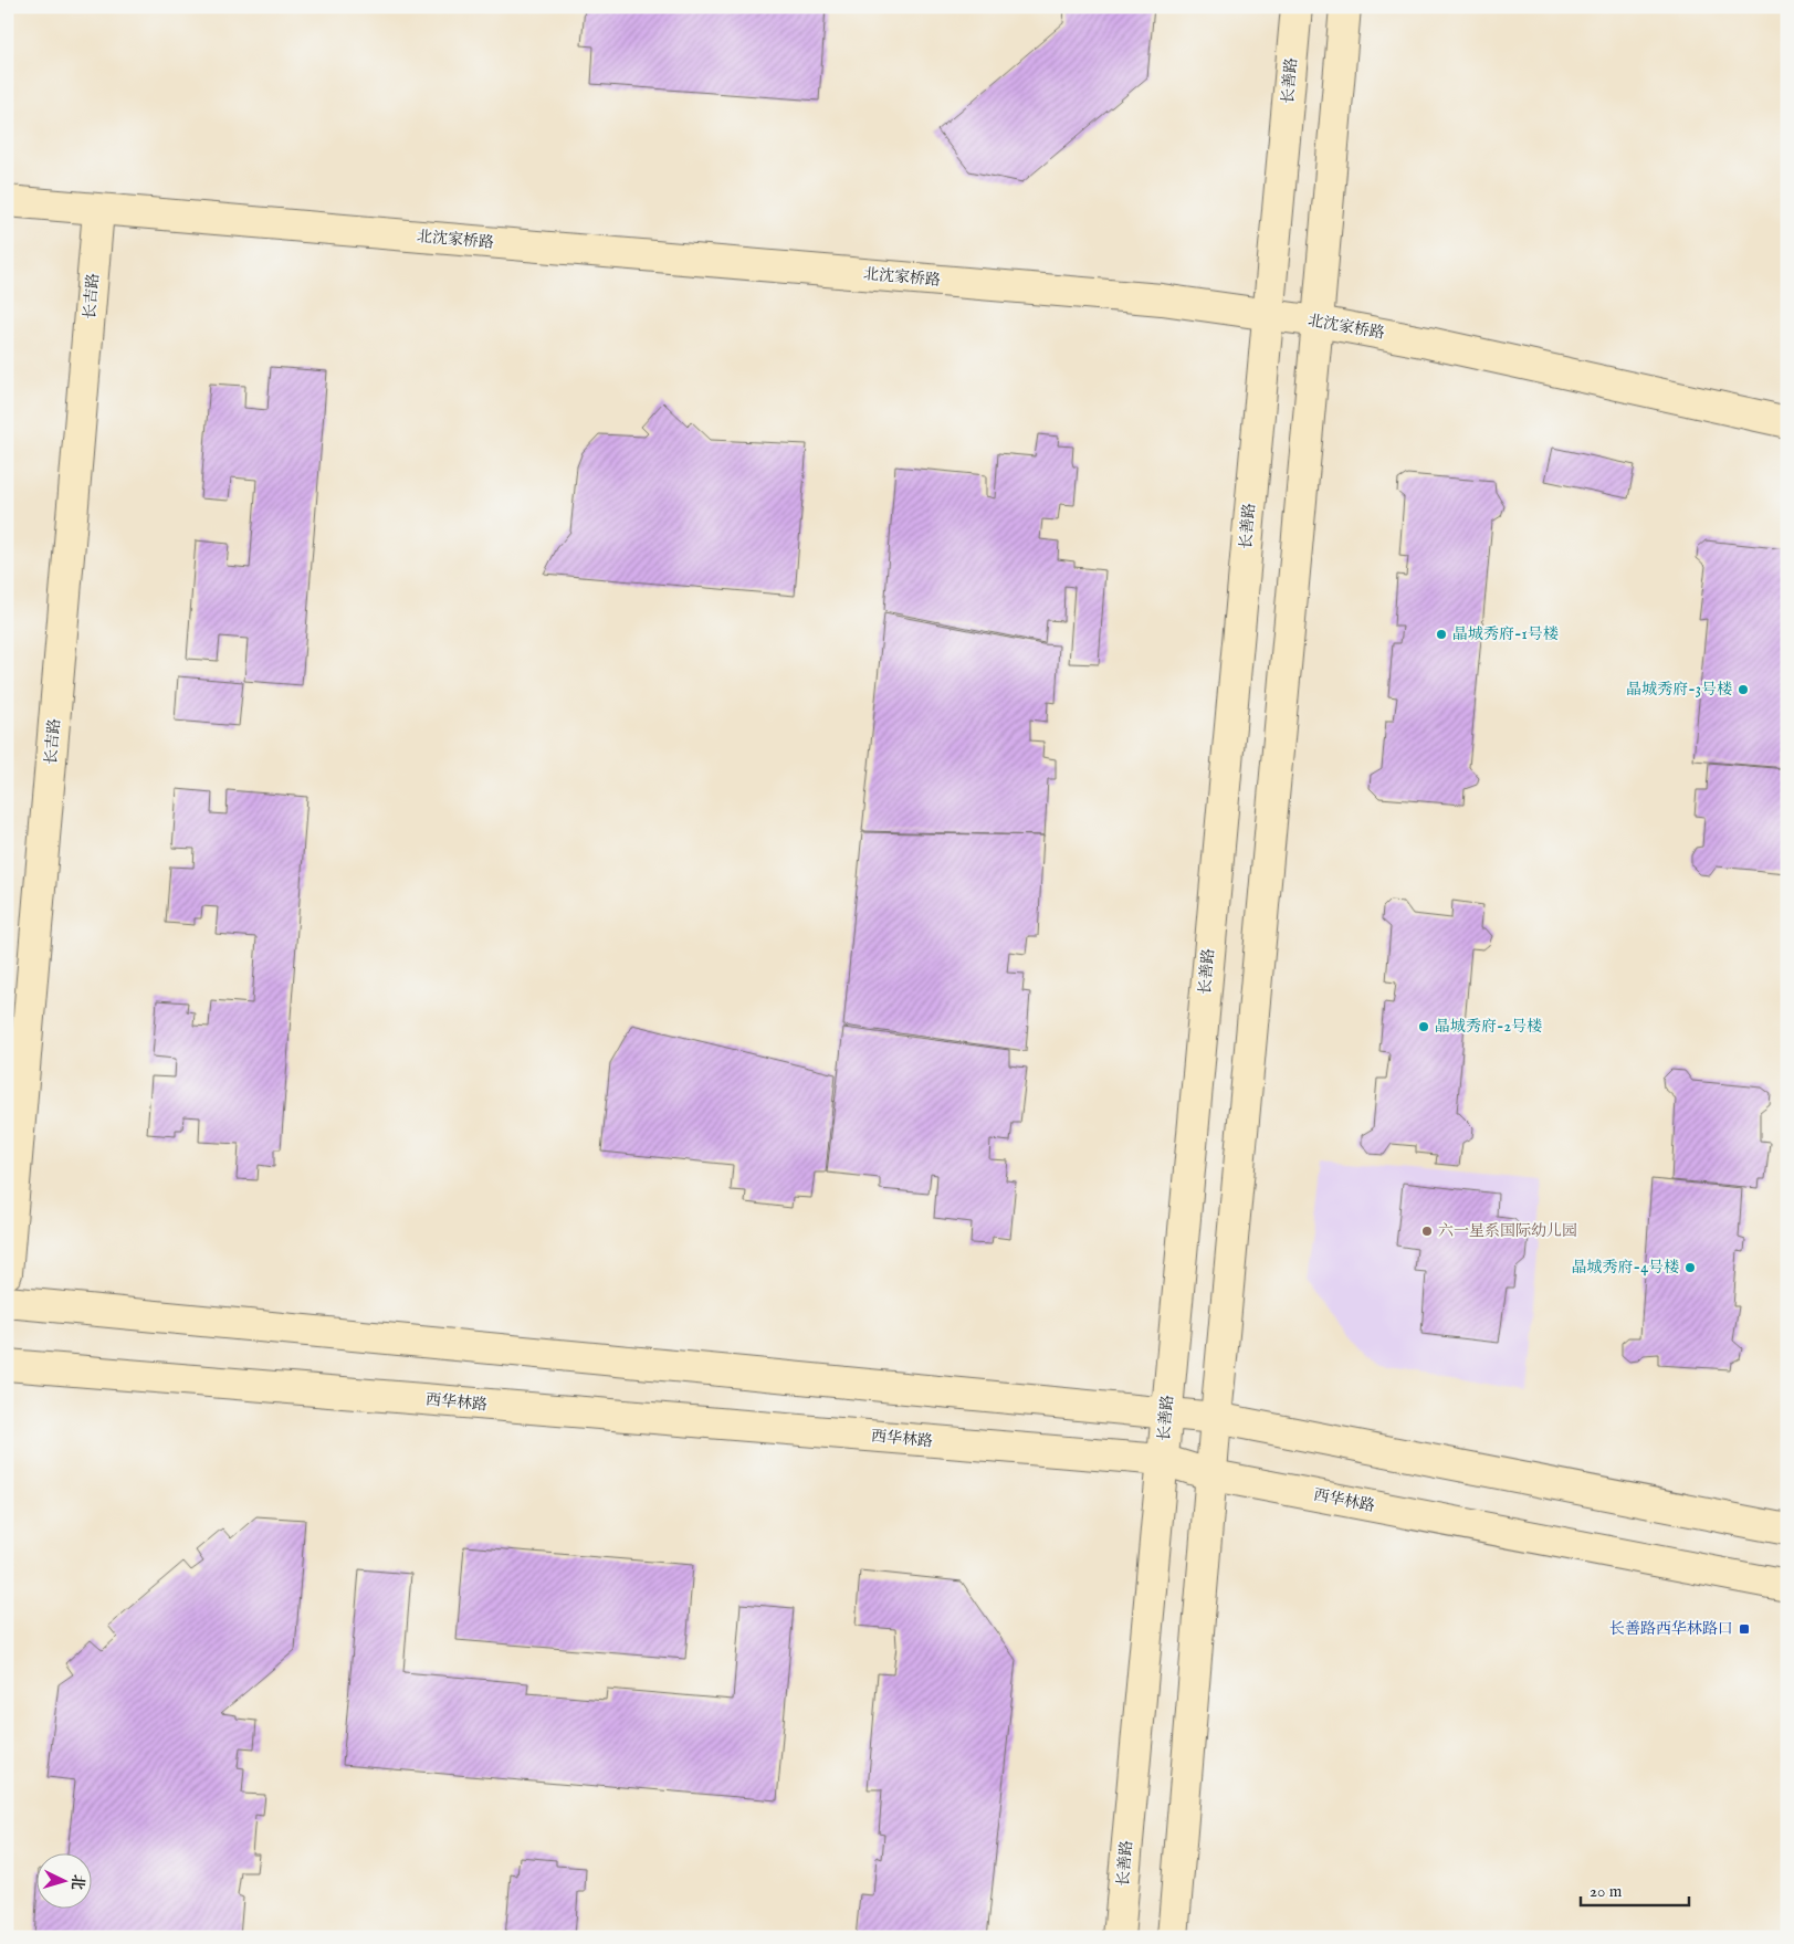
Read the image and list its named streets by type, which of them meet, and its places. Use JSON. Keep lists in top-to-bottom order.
{
  "streets": {
    "street": [
      "长善路",
      "北沈家桥路",
      "长吉路",
      "西华林路"
    ]
  },
  "crossings": [
    ["长善路", "北沈家桥路"],
    ["长善路", "西华林路"],
    ["北沈家桥路", "长吉路"]
  ],
  "places": {
    "other": [
      "晶城秀府-1号楼",
      "晶城秀府-3号楼",
      "晶城秀府-2号楼",
      "六一星系国际幼儿园",
      "晶城秀府-4号楼"
    ],
    "transit": ["长善路西华林路口"]
  },
  "scale_bar": "20 m",
  "north": "right"
}
